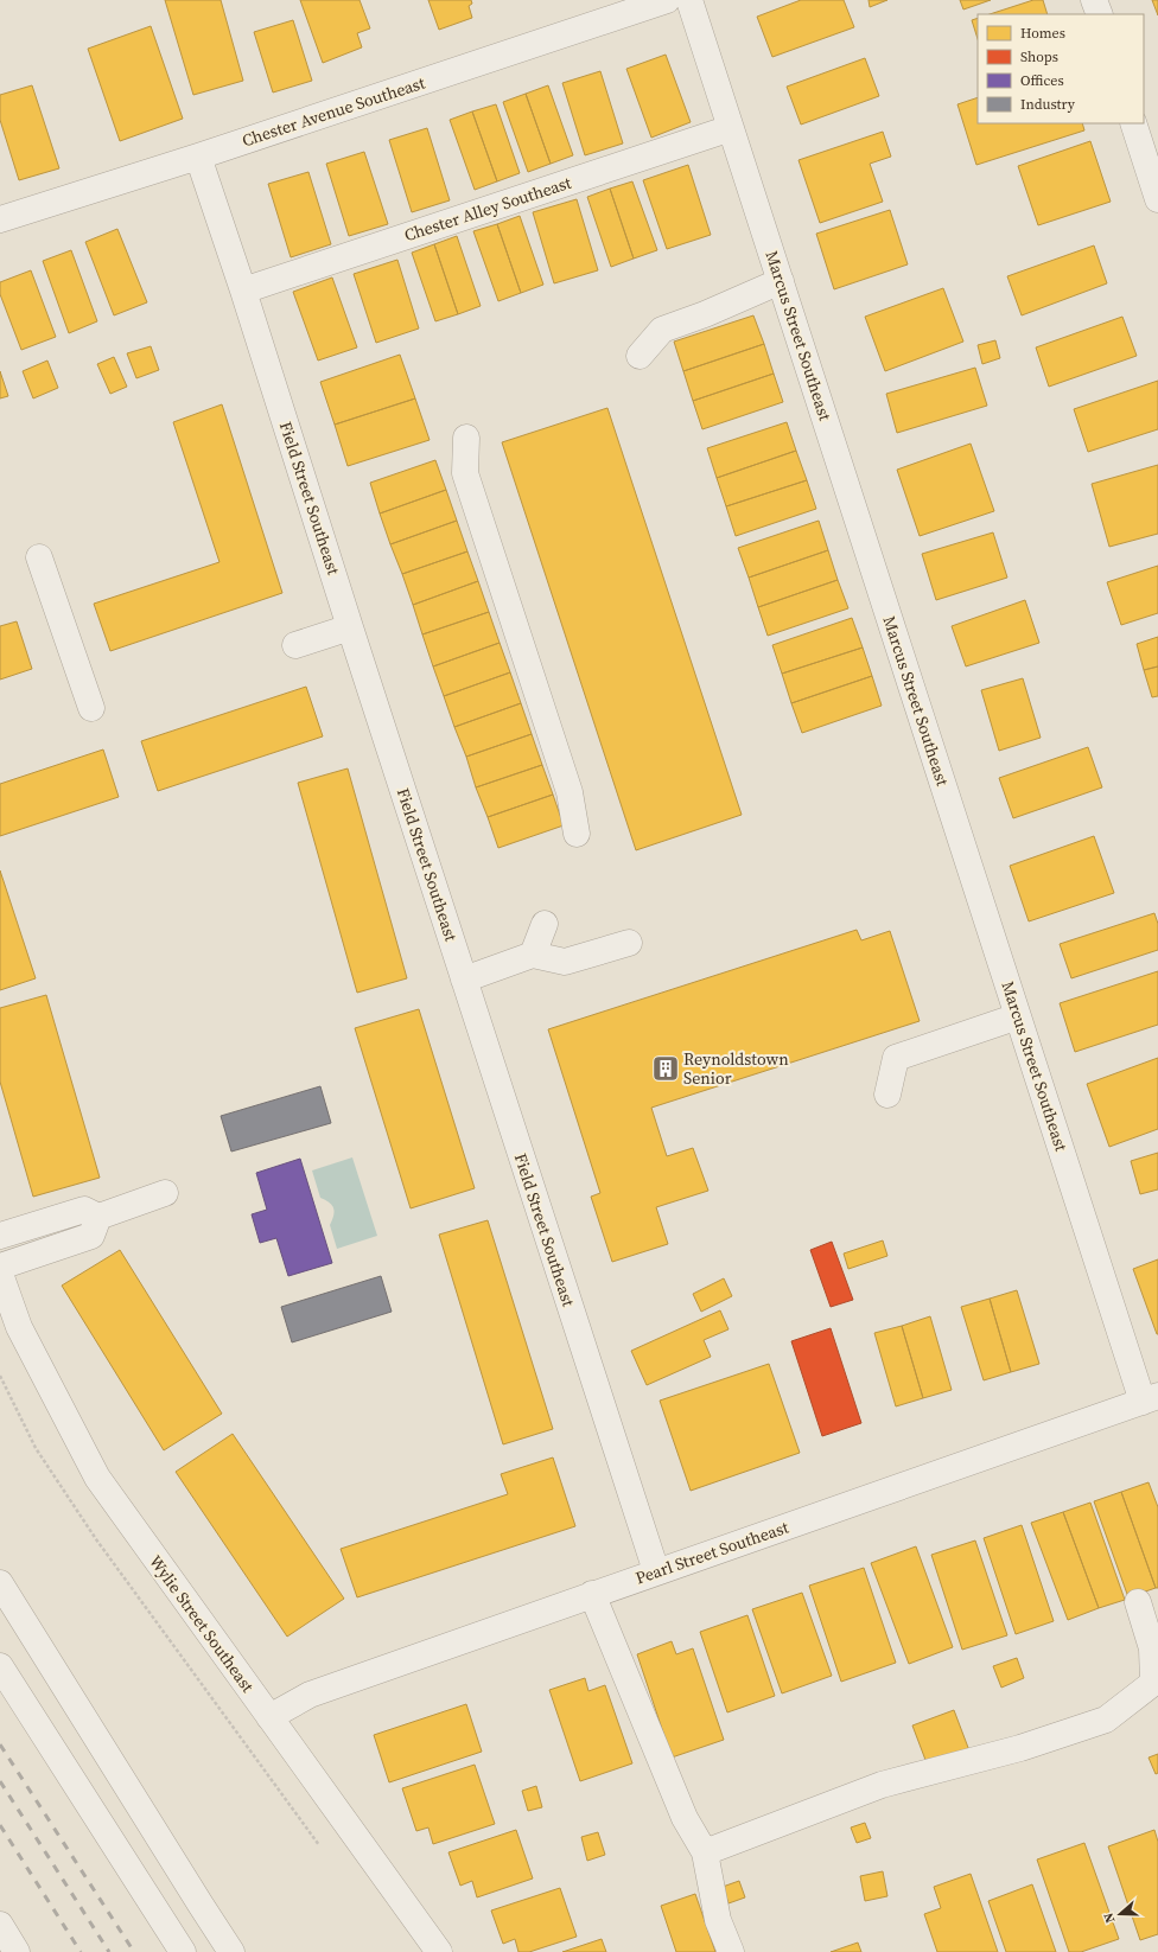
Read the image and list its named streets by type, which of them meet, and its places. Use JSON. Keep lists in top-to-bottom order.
{
  "streets": {
    "street": [
      "Chester Avenue Southeast",
      "Chester Alley Southeast",
      "Marcus Street Southeast",
      "Field Street Southeast",
      "Pearl Street Southeast",
      "Wylie Street Southeast"
    ]
  },
  "crossings": [
    ["Chester Avenue Southeast", "Field Street Southeast"],
    ["Chester Alley Southeast", "Marcus Street Southeast"],
    ["Chester Alley Southeast", "Field Street Southeast"],
    ["Marcus Street Southeast", "Pearl Street Southeast"],
    ["Field Street Southeast", "Pearl Street Southeast"],
    ["Pearl Street Southeast", "Wylie Street Southeast"]
  ],
  "places": {
    "building": ["Reynoldstown Senior"]
  },
  "legend": [
    "Homes",
    "Shops",
    "Offices",
    "Industry"
  ],
  "north": "left"
}
